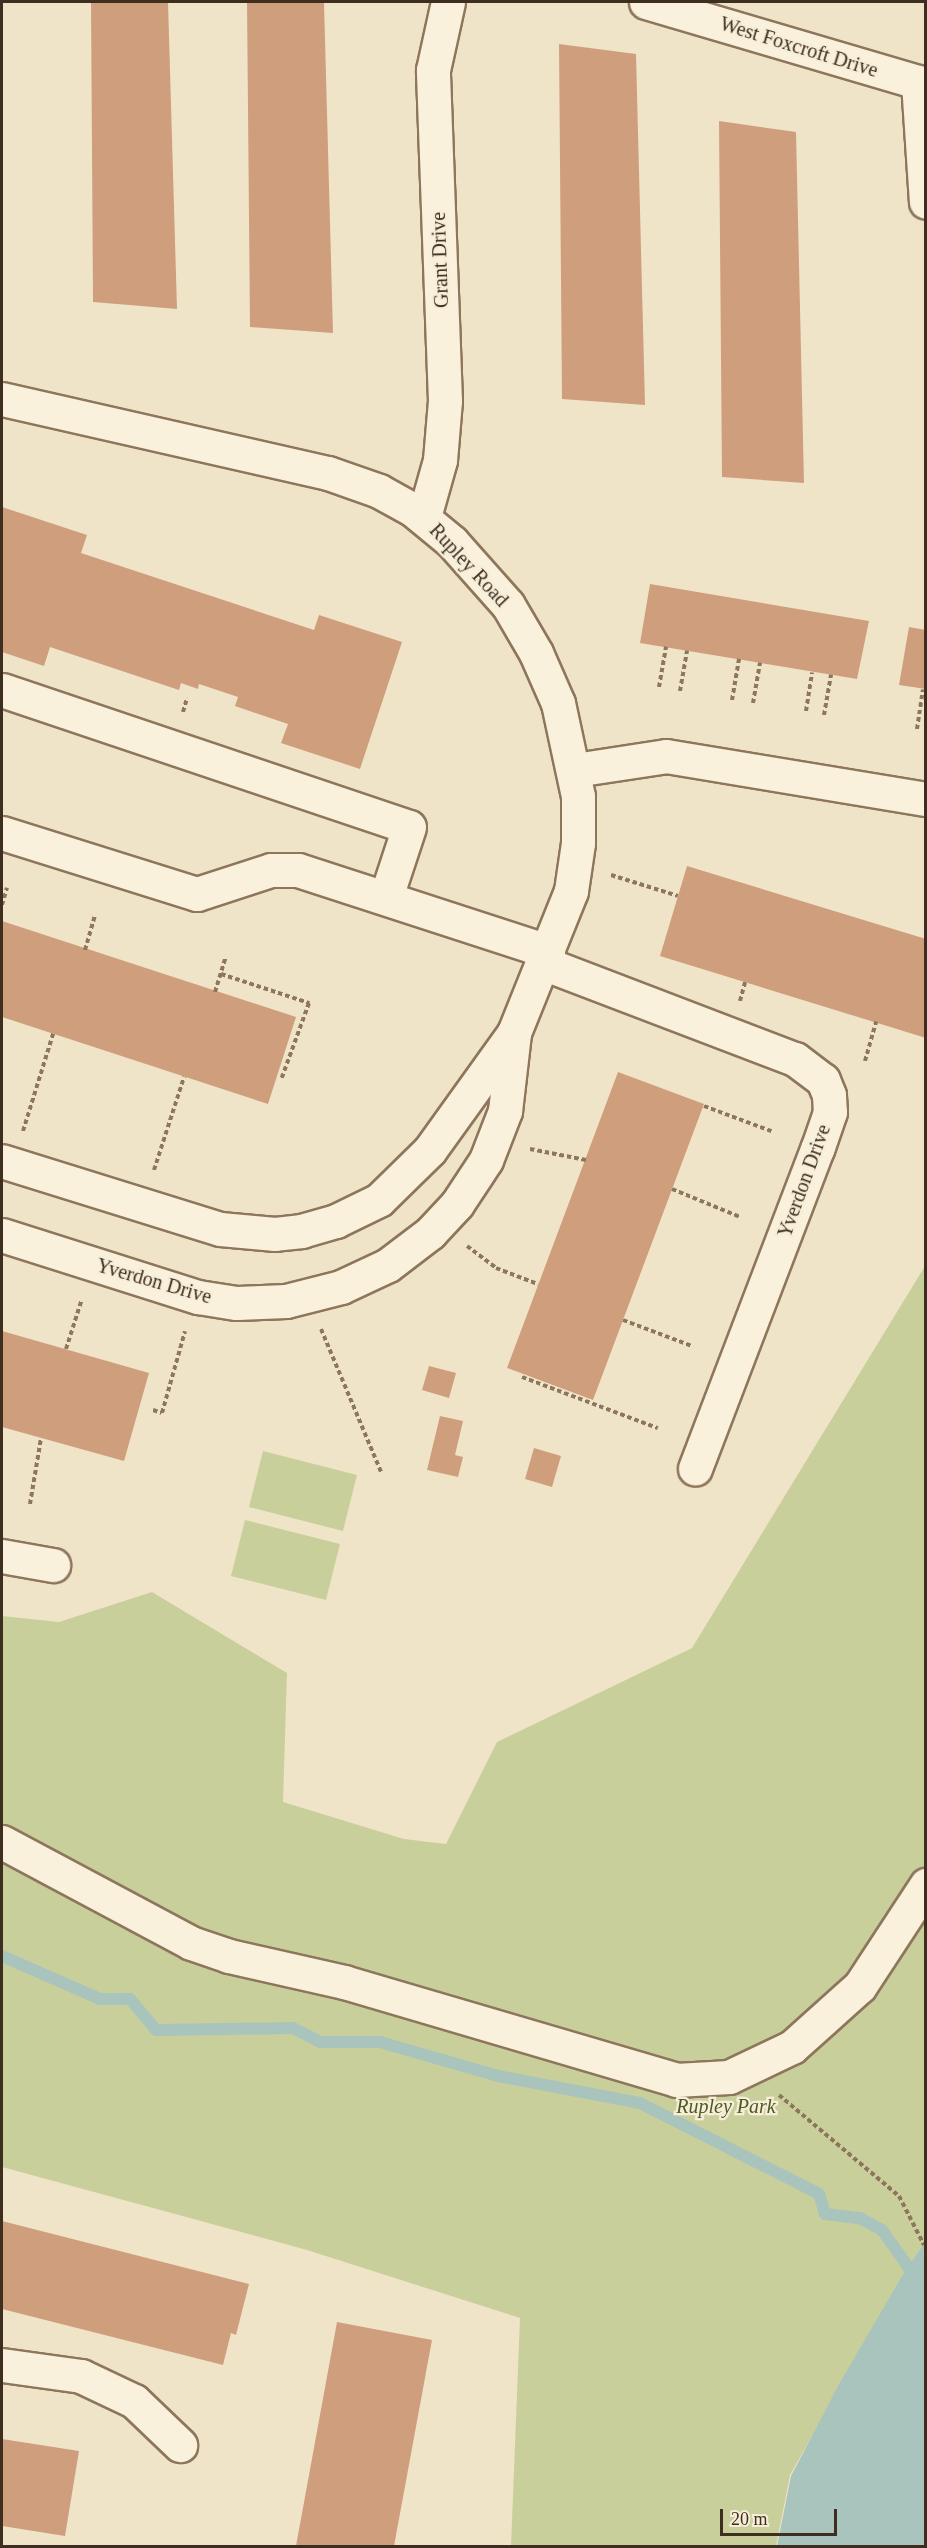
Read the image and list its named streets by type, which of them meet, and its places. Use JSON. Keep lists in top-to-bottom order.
{
  "streets": {
    "street": [
      "West Foxcroft Drive",
      "Grant Drive",
      "Rupley Road",
      "Yverdon Drive"
    ]
  },
  "crossings": [
    ["Grant Drive", "Rupley Road"],
    ["Rupley Road", "Yverdon Drive"]
  ],
  "parks": ["Rupley Park"],
  "scale_bar": "20 m"
}
